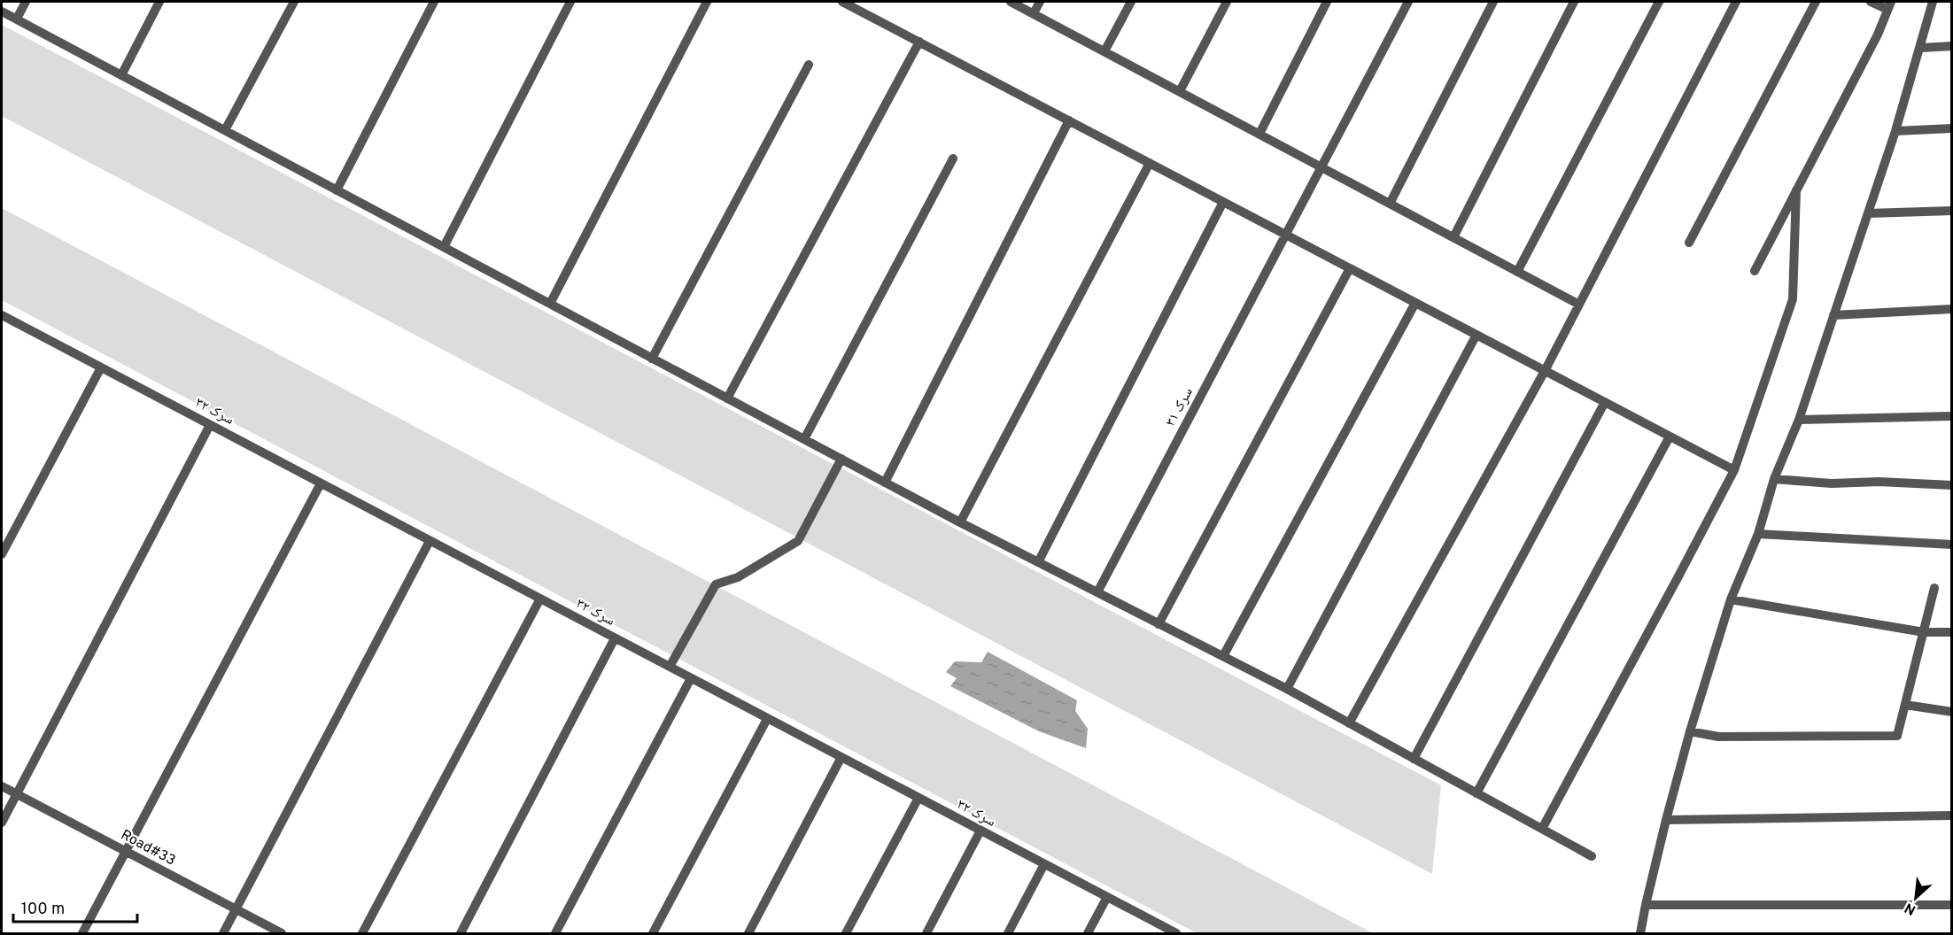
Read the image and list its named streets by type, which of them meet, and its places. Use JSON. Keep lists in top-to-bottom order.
{
  "streets": {
    "street": ["سرک ۳۱", "سرک ۳۲", "Road#33"]
  },
  "scale_bar": "100 m",
  "north": "bottom left"
}
